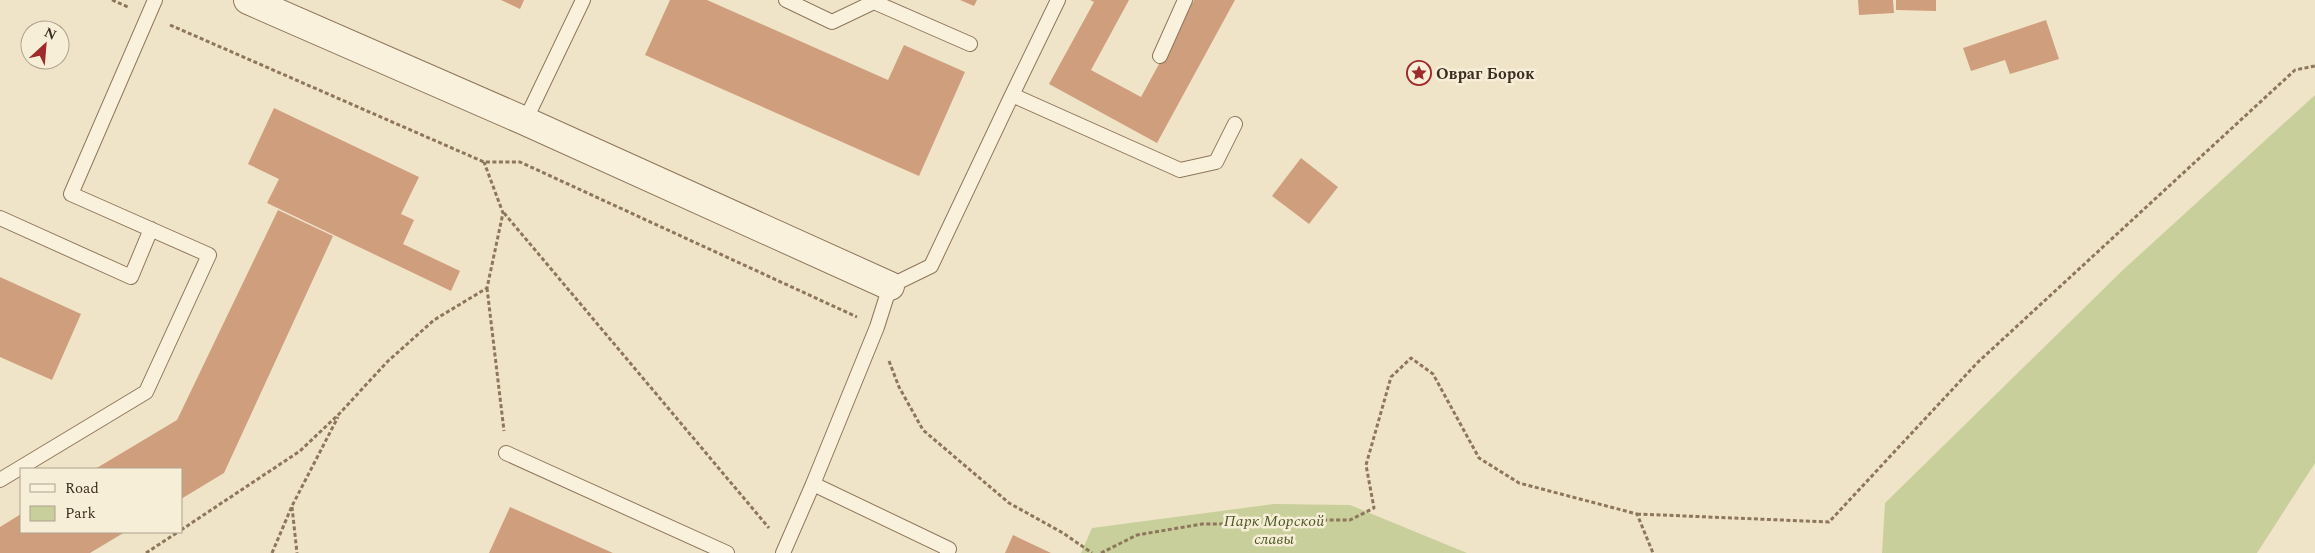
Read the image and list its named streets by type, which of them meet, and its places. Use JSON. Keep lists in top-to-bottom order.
{
  "parks": ["Парк Морской славы"],
  "places": {
    "place": ["Овраг Борок"]
  },
  "legend": ["Road", "Park"],
  "north": "top right"
}
